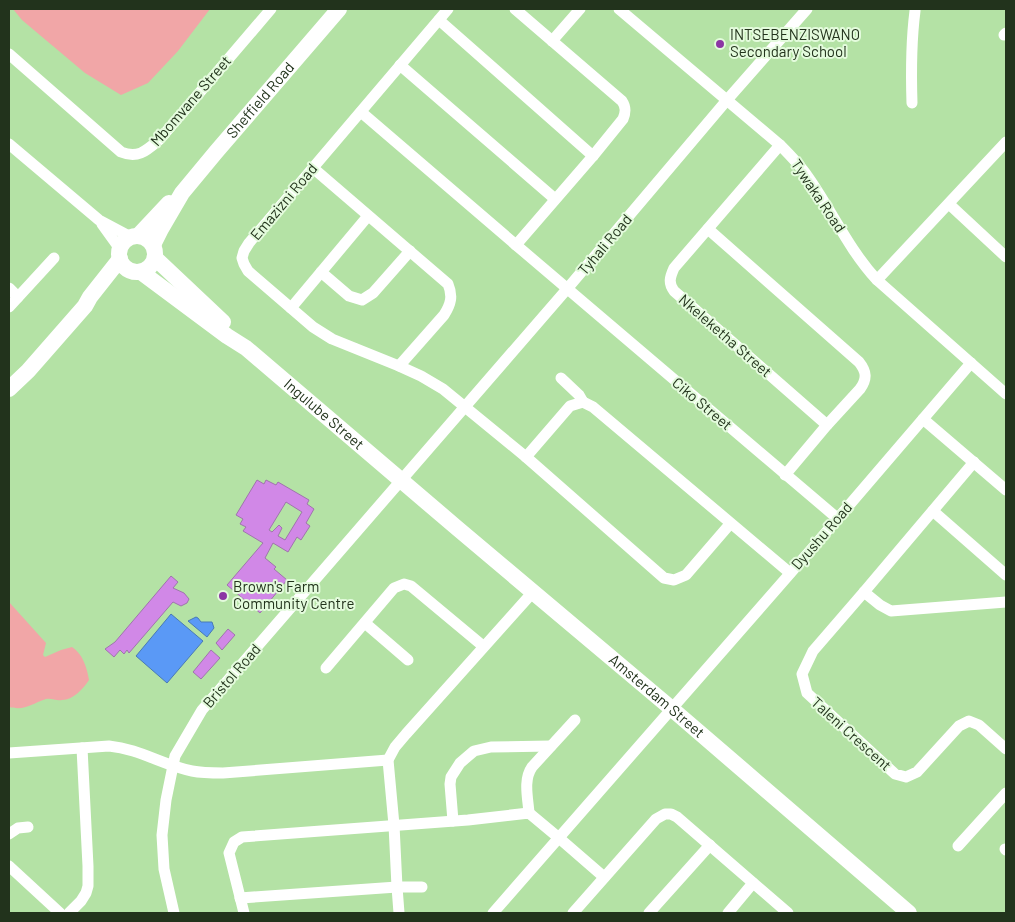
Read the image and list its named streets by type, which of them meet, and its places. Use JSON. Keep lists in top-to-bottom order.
{
  "streets": {
    "street": [
      "Sheffield Road",
      "Mbomvane Street",
      "Tywaka Road",
      "Emazizni Road",
      "Tyhali Road",
      "Nkeleketha Street",
      "Ciko Street",
      "Ingulube Street",
      "Dyushu Road",
      "Bristol Road",
      "Amsterdam Street",
      "Taleni Crescent"
    ]
  },
  "crossings": [
    ["Sheffield Road", "Ingulube Street"],
    ["Tywaka Road", "Tyhali Road"],
    ["Tywaka Road", "Nkeleketha Street"],
    ["Tywaka Road", "Dyushu Road"],
    ["Emazizni Road", "Tyhali Road"],
    ["Emazizni Road", "Ciko Street"],
    ["Tyhali Road", "Ciko Street"],
    ["Tyhali Road", "Ingulube Street"],
    ["Tyhali Road", "Bristol Road"],
    ["Tyhali Road", "Amsterdam Street"],
    ["Ciko Street", "Dyushu Road"],
    ["Ingulube Street", "Bristol Road"],
    ["Ingulube Street", "Amsterdam Street"],
    ["Dyushu Road", "Amsterdam Street"],
    ["Bristol Road", "Amsterdam Street"]
  ],
  "places": ["INTSEBENZISWANO Secondary School", "Brown's Farm Community Centre"]
}
